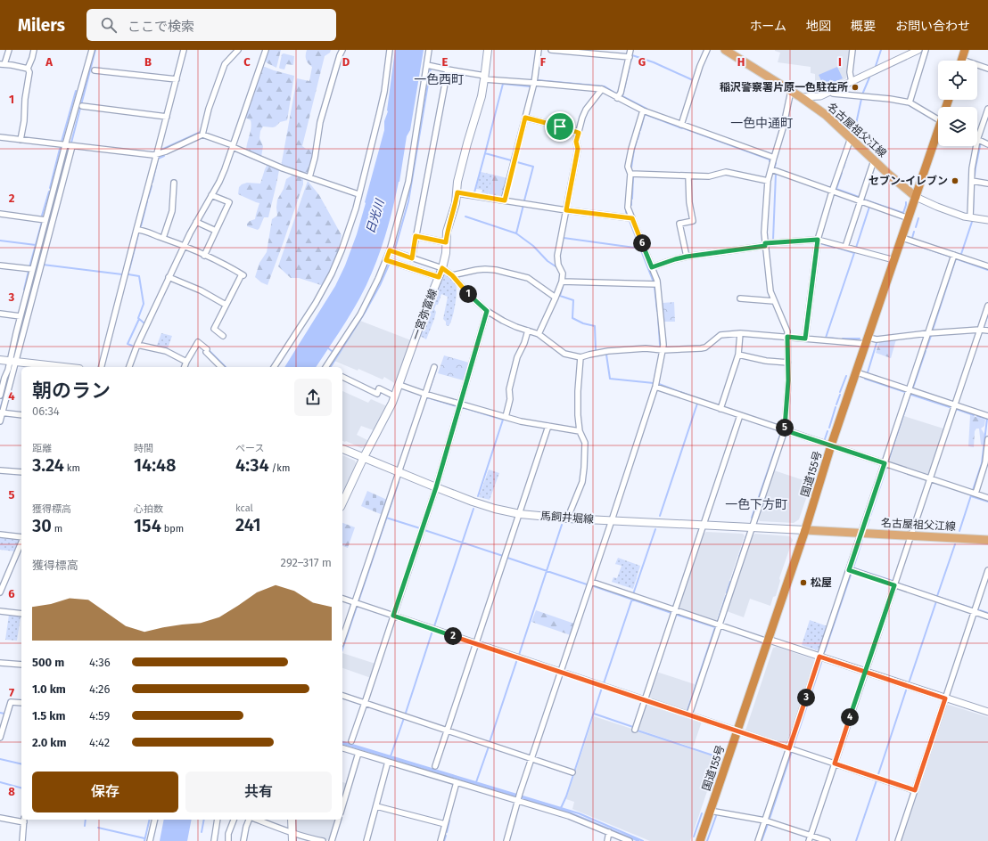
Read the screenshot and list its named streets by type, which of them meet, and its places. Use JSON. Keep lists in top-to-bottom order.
{
  "streets": {
    "highway": ["国道155号"],
    "main road": ["名古屋祖父江線", "一宮弥富線", "馬飼井堀線"]
  },
  "crossings": [
    ["名古屋祖父江線", "国道155号"],
    ["名古屋祖父江線", "馬飼井堀線"],
    ["一宮弥富線", "馬飼井堀線"],
    ["国道155号", "馬飼井堀線"]
  ],
  "districts": ["一色西町", "一色中通町", "一色下方町"],
  "water": ["日光川"],
  "places": ["稲沢警察署片原一色駐在所", "セブン-イレブン", "松屋"],
  "page": {
    "header": "Milers",
    "search": "ここで検索",
    "nav": [
      "ホーム",
      "地図",
      "概要",
      "お問い合わせ"
    ],
    "pins": [
      "6",
      "1",
      "5",
      "2",
      "3",
      "4"
    ],
    "heading": ["朝のラン", "06:34"],
    "stats": [
      ["距離", "3.24 km"],
      ["時間", "14:48"],
      ["ペース", "4:34 /km"],
      ["獲得標高", "30 m"],
      ["心拍数", "154 bpm"],
      ["kcal", "241"]
    ],
    "chart": ["獲得標高", "292–317 m"],
    "list": [
      {
        "name": "500 m",
        "note": "4:36"
      },
      {
        "name": "1.0 km",
        "note": "4:26"
      },
      {
        "name": "1.5 km",
        "note": "4:59"
      },
      {
        "name": "2.0 km",
        "note": "4:42"
      }
    ],
    "buttons": ["保存", "共有"]
  },
  "grid": {
    "columns": [
      "A",
      "B",
      "C",
      "D",
      "E",
      "F",
      "G",
      "H",
      "I"
    ],
    "rows": [
      "1",
      "2",
      "3",
      "4",
      "5",
      "6",
      "7",
      "8"
    ]
  }
}
